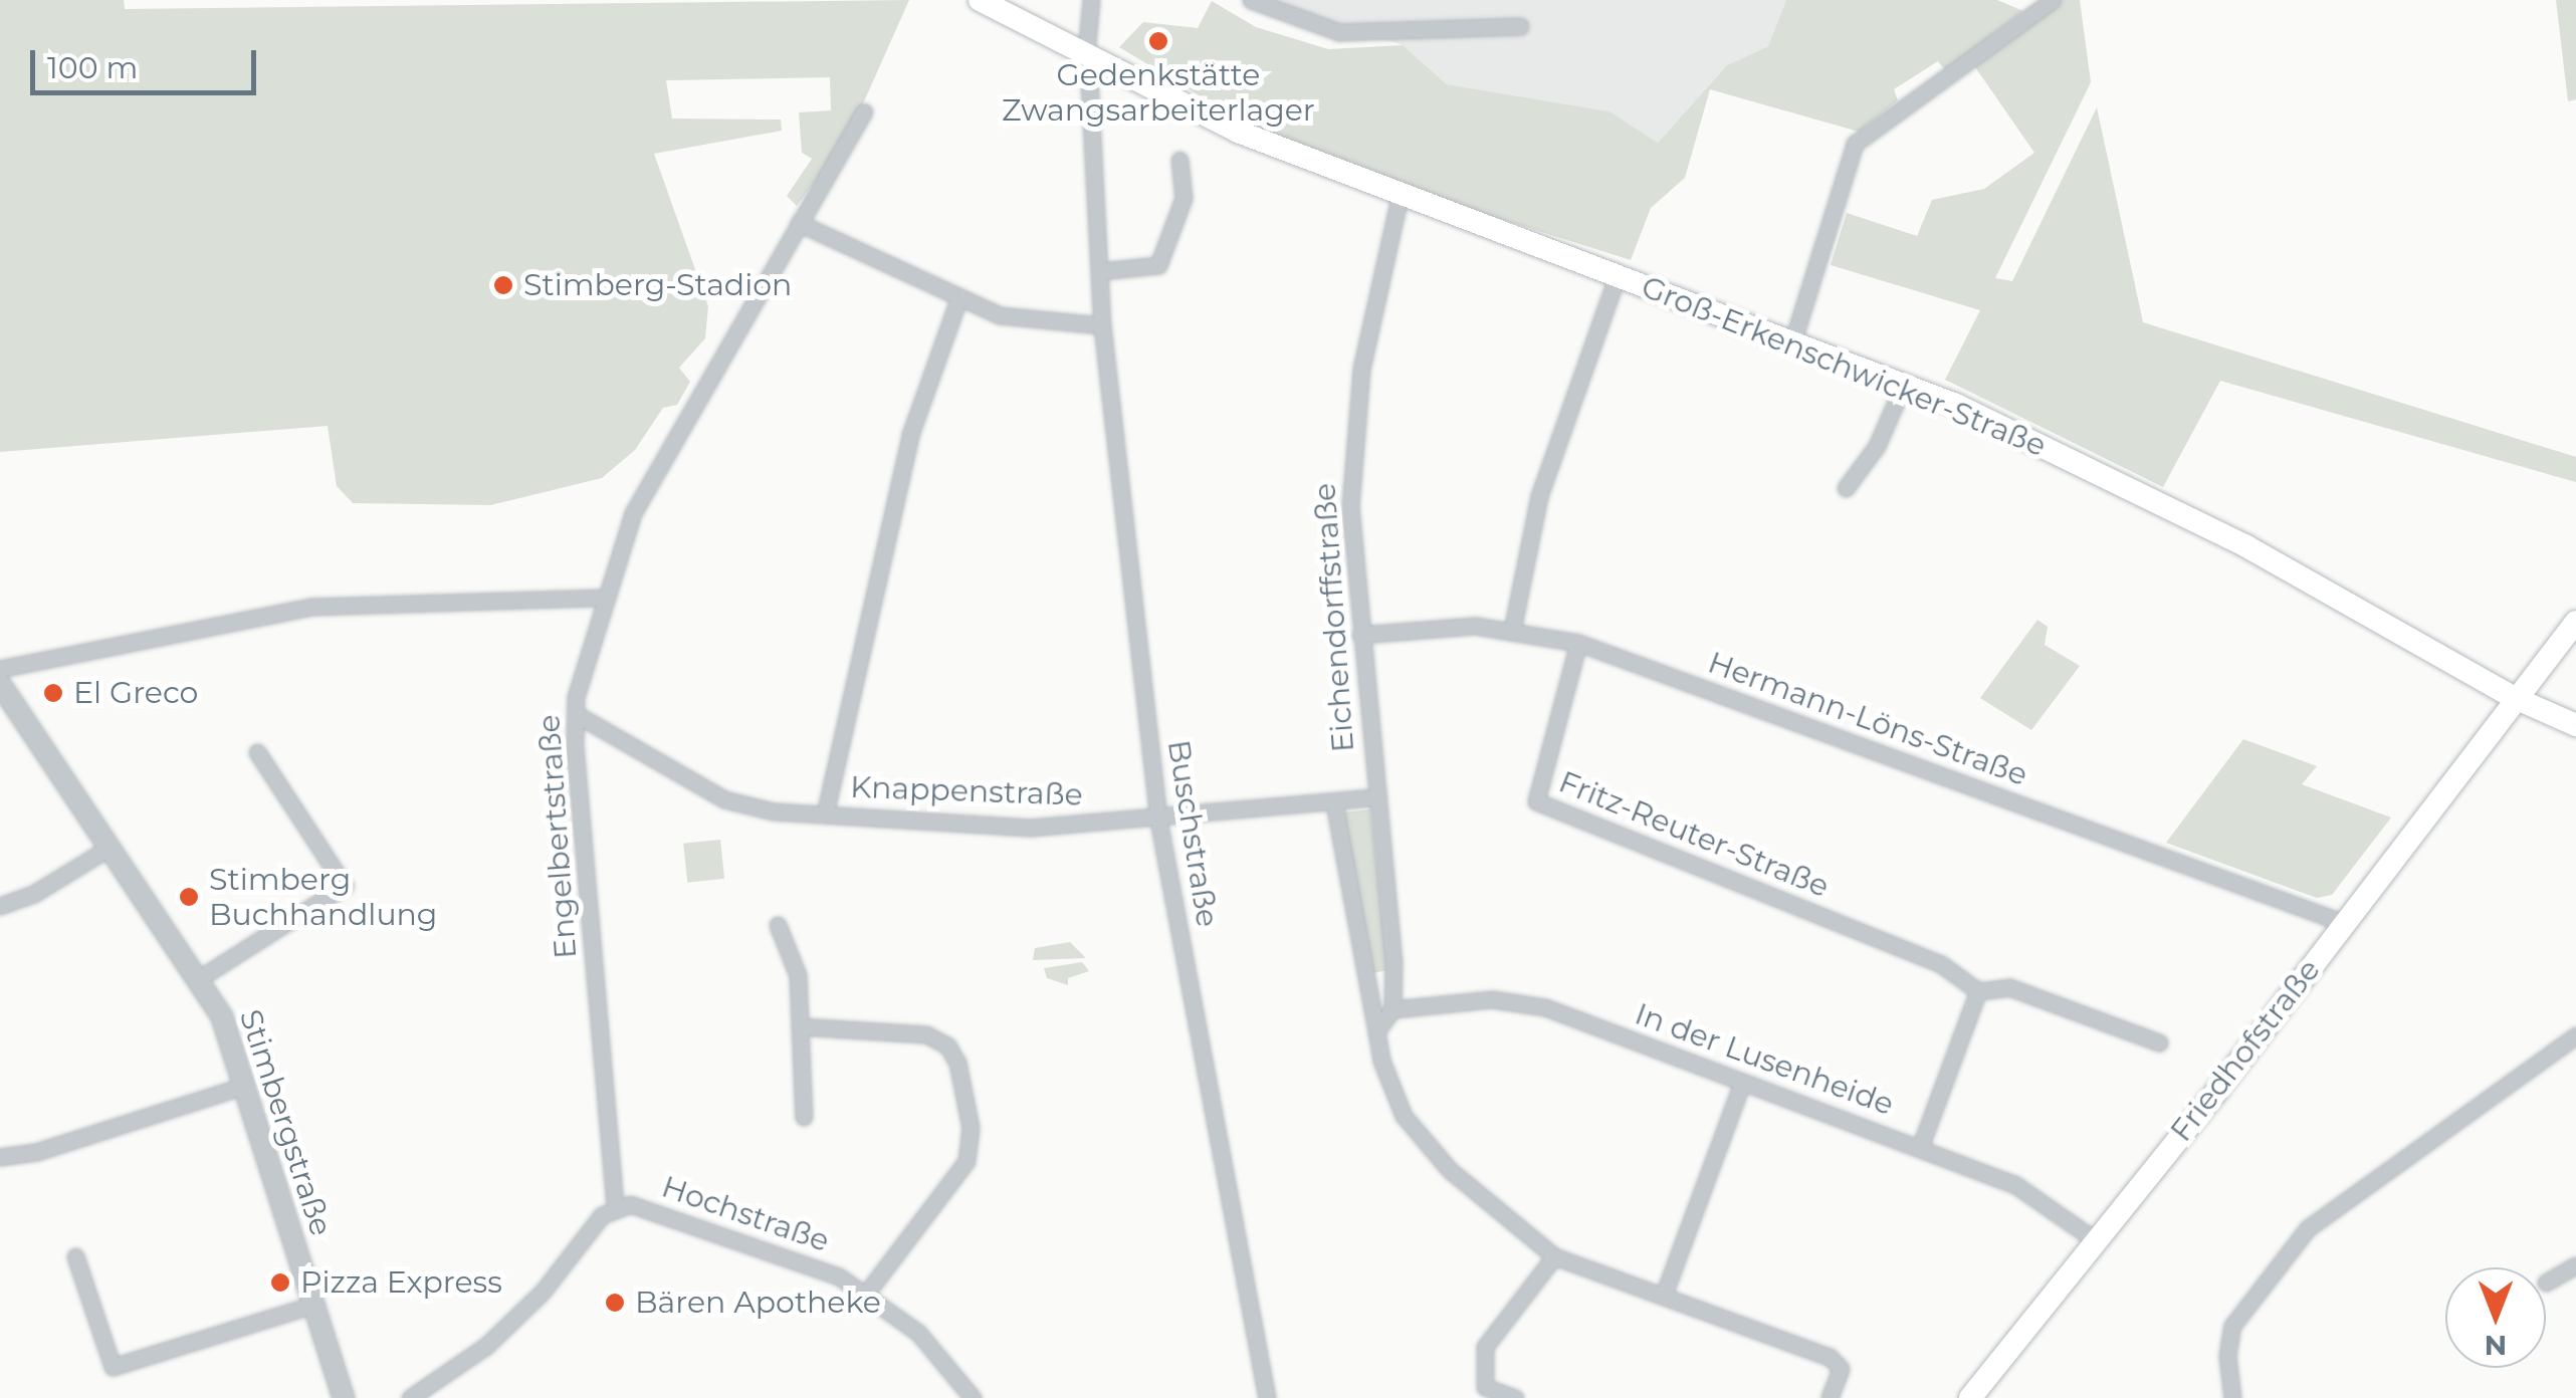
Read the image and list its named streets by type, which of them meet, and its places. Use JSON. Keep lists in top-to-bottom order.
{
  "streets": {
    "main road": ["Groß-Erkenschwicker-Straße", "Friedhofstraße"],
    "street": [
      "Eichendorffstraße",
      "Hermann-Löns-Straße",
      "Knappenstraße",
      "Buschstraße",
      "Fritz-Reuter-Straße",
      "Engelbertstraße",
      "In der Lusenheide",
      "Stimbergstraße",
      "Hochstraße"
    ]
  },
  "crossings": [
    ["Groß-Erkenschwicker-Straße", "Eichendorffstraße"],
    ["Groß-Erkenschwicker-Straße", "Buschstraße"],
    ["Groß-Erkenschwicker-Straße", "Friedhofstraße"],
    ["Eichendorffstraße", "Hermann-Löns-Straße"],
    ["Eichendorffstraße", "Knappenstraße"],
    ["Eichendorffstraße", "In der Lusenheide"],
    ["Hermann-Löns-Straße", "Fritz-Reuter-Straße"],
    ["Hermann-Löns-Straße", "Friedhofstraße"],
    ["Knappenstraße", "Buschstraße"],
    ["Knappenstraße", "Engelbertstraße"],
    ["Engelbertstraße", "Hochstraße"],
    ["Friedhofstraße", "In der Lusenheide"]
  ],
  "places": [
    "Gedenkstätte Zwangsarbeiterlager",
    "Stimberg-Stadion",
    "El Greco",
    "Stimberg Buchhandlung",
    "Pizza Express",
    "Bären Apotheke"
  ],
  "scale_bar": "100 m",
  "north": "bottom"
}
